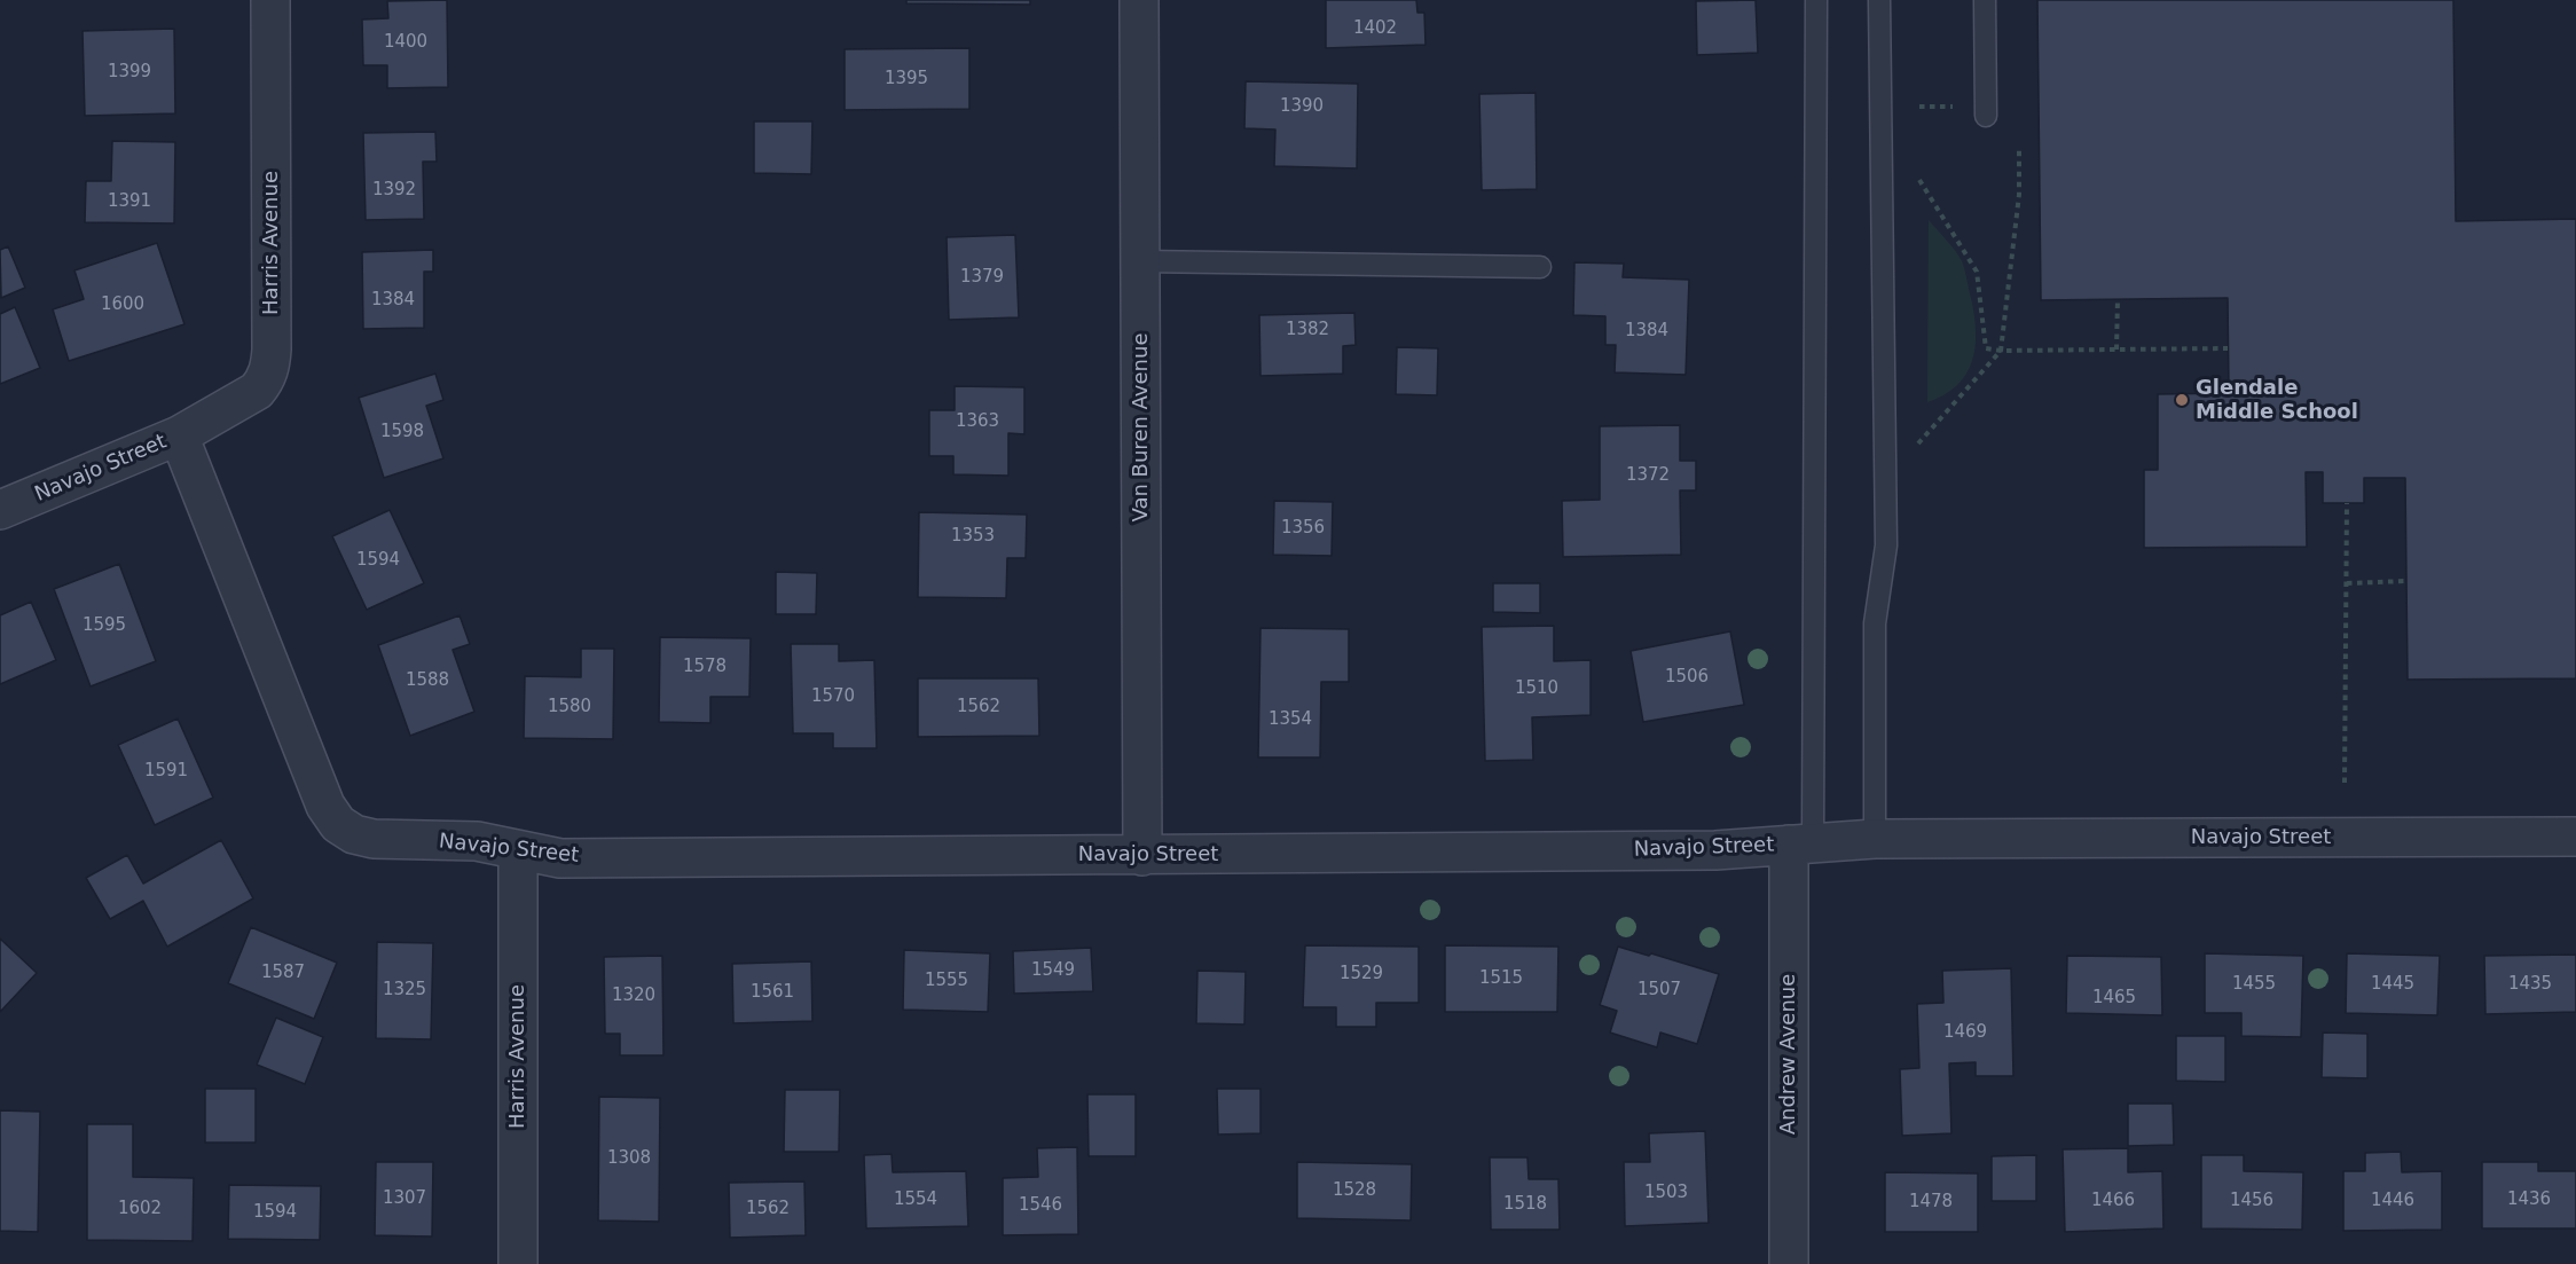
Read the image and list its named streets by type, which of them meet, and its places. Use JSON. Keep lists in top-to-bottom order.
{
  "streets": {
    "street": [
      "Harris Avenue",
      "Van Buren Avenue",
      "Navajo Street",
      "Andrew Avenue"
    ]
  },
  "crossings": [
    ["Harris Avenue", "Navajo Street"],
    ["Van Buren Avenue", "Navajo Street"],
    ["Navajo Street", "Andrew Avenue"]
  ],
  "places": ["Glendale Middle School"],
  "house_numbers": [
    "1402",
    "1400",
    "1399",
    "1395",
    "1390",
    "1392",
    "1391",
    "1379",
    "1384",
    "1600",
    "1382",
    "1384",
    "1363",
    "1598",
    "1372",
    "1356",
    "1353",
    "1594",
    "1595",
    "1578",
    "1506",
    "1588",
    "1510",
    "1570",
    "1580",
    "1562",
    "1354",
    "1591",
    "1549",
    "1587",
    "1529",
    "1515",
    "1555",
    "1455",
    "1445",
    "1435",
    "1325",
    "1507",
    "1561",
    "1320",
    "1465",
    "1469",
    "1308",
    "1528",
    "1503",
    "1307",
    "1554",
    "1436",
    "1466",
    "1456",
    "1446",
    "1478",
    "1518",
    "1546",
    "1602",
    "1562",
    "1594"
  ]
}
